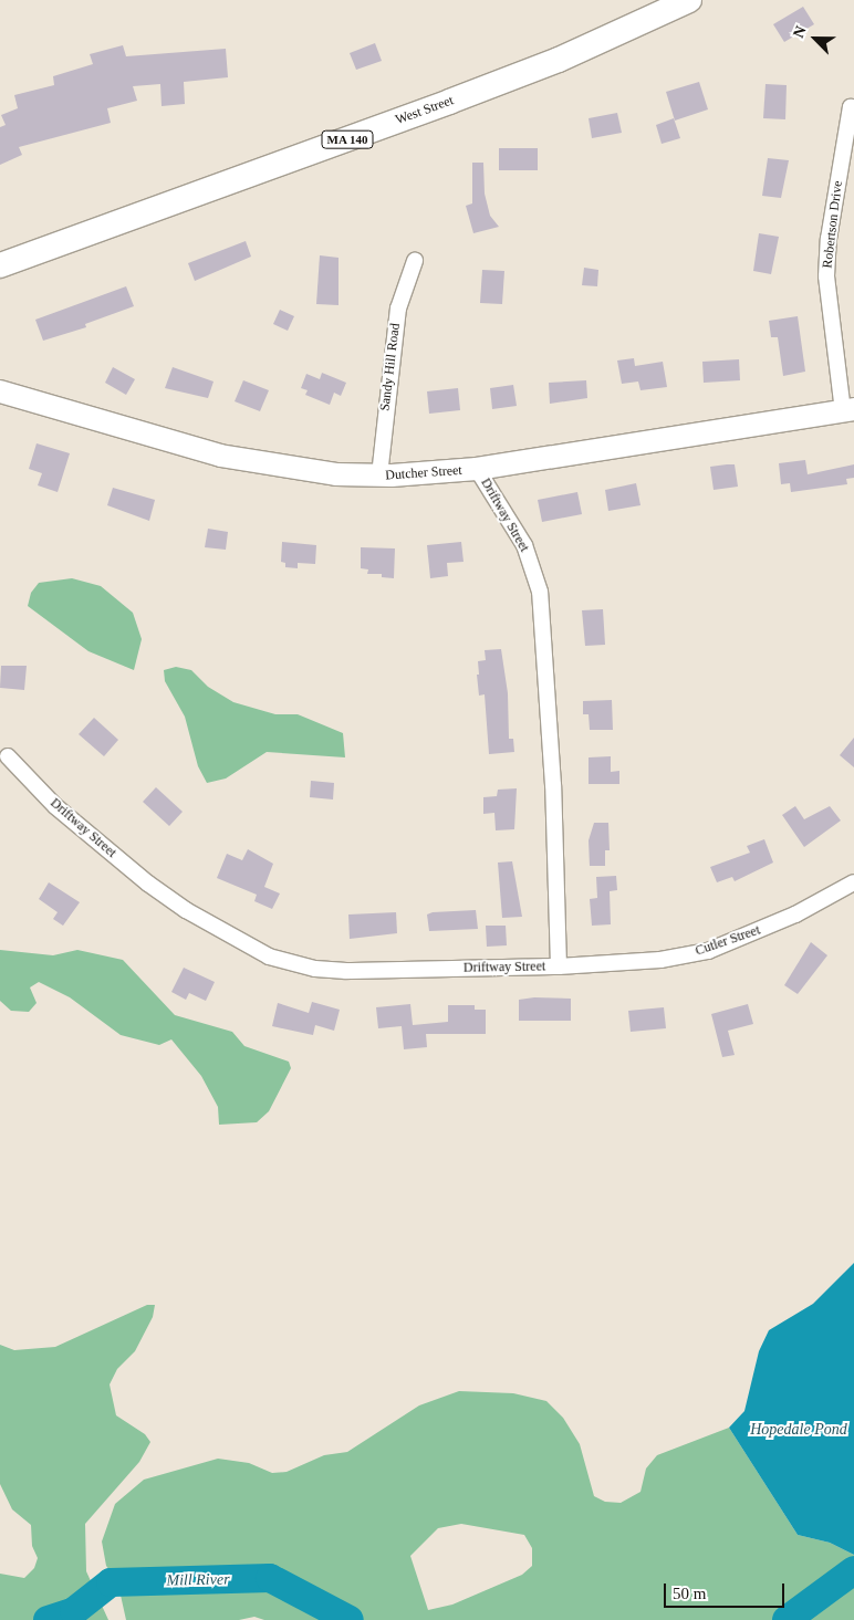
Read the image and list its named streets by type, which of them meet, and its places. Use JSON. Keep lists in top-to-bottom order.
{
  "streets": {
    "main road": ["West Street", "MA 140"],
    "street": [
      "Robertson Drive",
      "Sandy Hill Road",
      "Dutcher Street",
      "Driftway Street",
      "Cutler Street"
    ]
  },
  "crossings": [
    ["Robertson Drive", "Dutcher Street"],
    ["Sandy Hill Road", "Dutcher Street"],
    ["Dutcher Street", "Driftway Street"],
    ["Driftway Street", "Cutler Street"]
  ],
  "water": ["Hopedale Pond", "Mill River"],
  "scale_bar": "50 m",
  "north": "top left"
}
